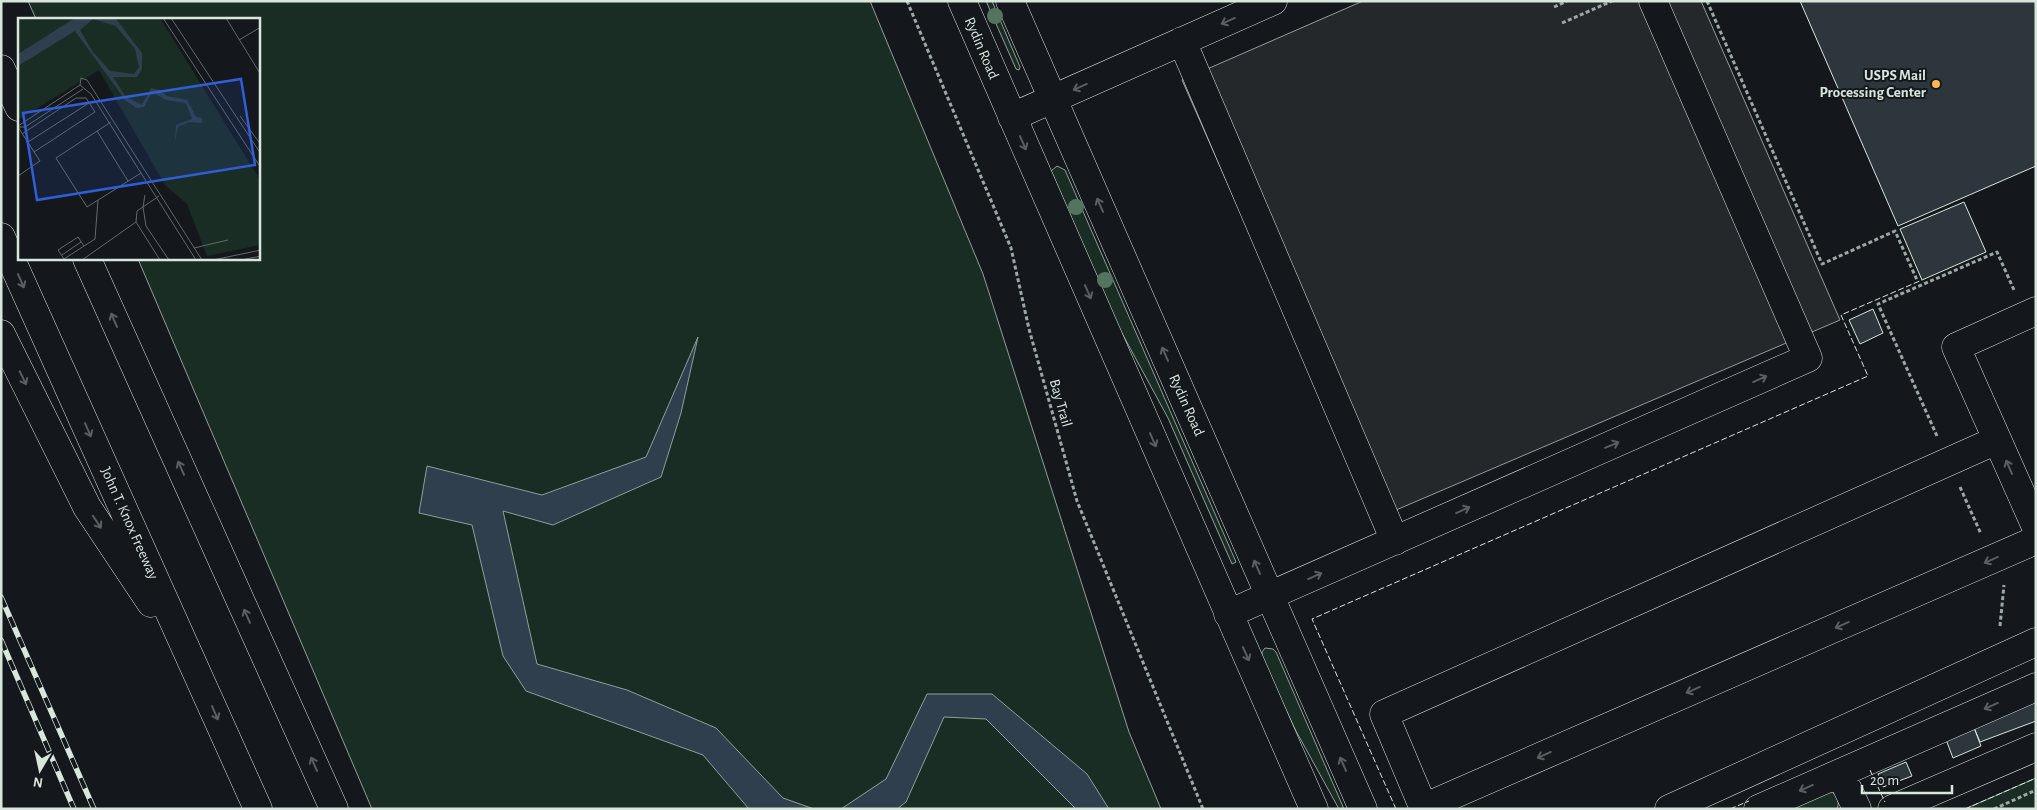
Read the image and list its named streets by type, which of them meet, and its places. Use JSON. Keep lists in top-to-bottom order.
{
  "streets": {
    "main road": ["Rydin Road", "John T. Knox Freeway"],
    "path": ["Bay Trail"]
  },
  "places": ["USPS Mail Processing Center"],
  "scale_bar": "20 m",
  "north": "bottom"
}
